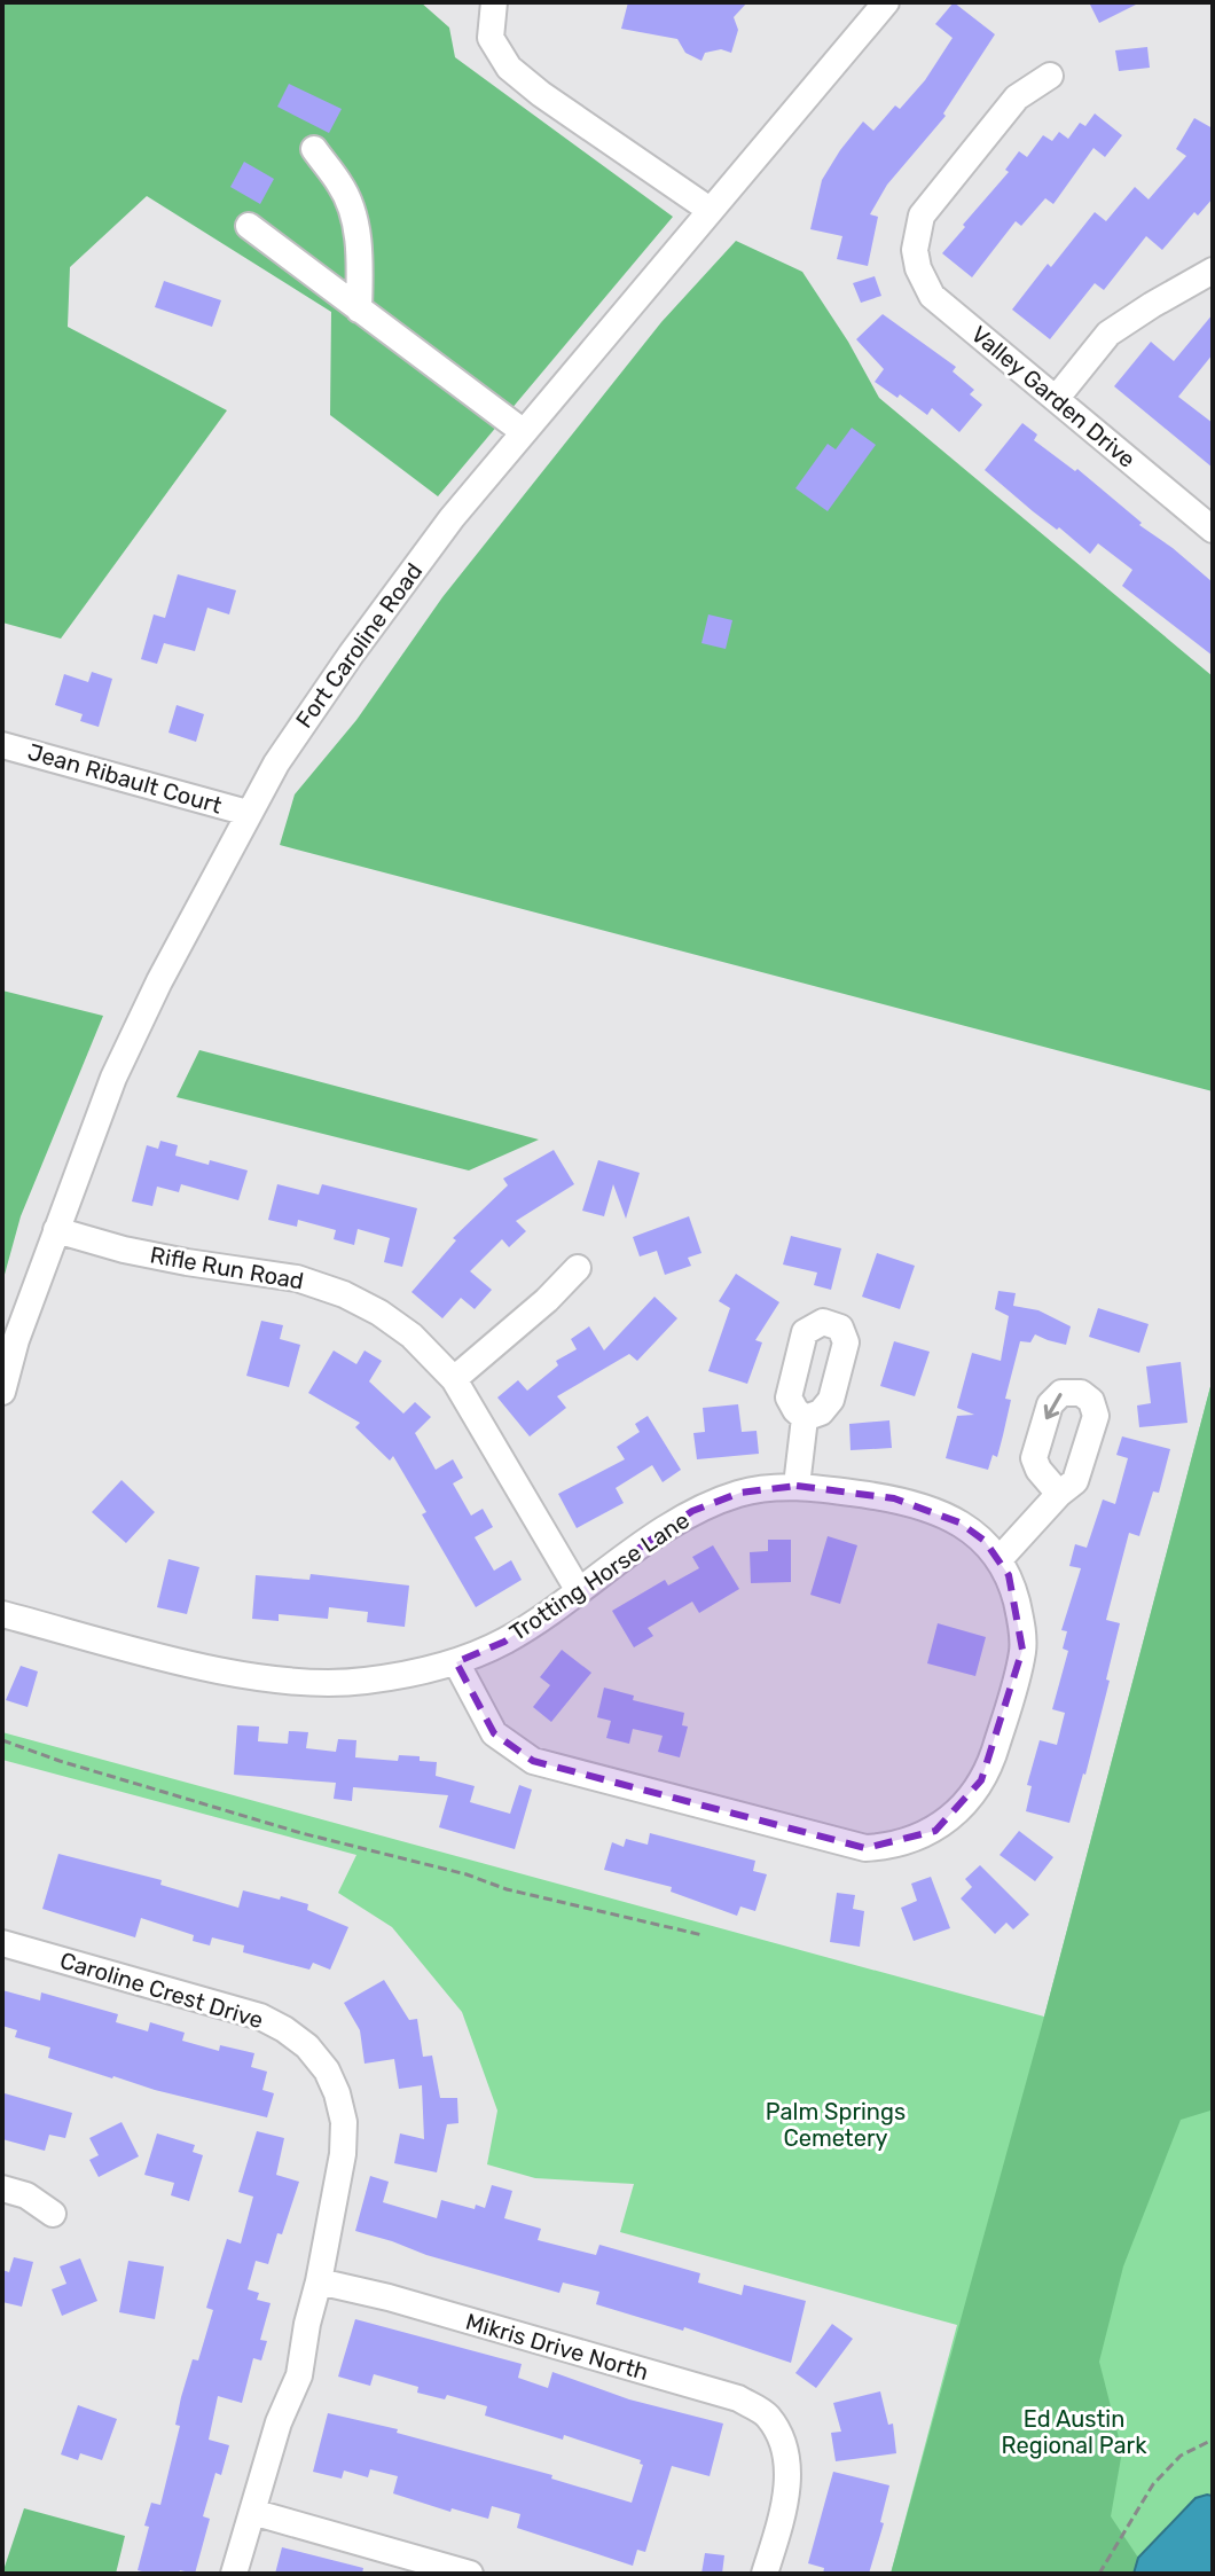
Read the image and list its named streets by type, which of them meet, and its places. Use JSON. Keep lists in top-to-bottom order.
{
  "streets": {
    "street": [
      "Valley Garden Drive",
      "Fort Caroline Road",
      "Jean Ribault Court",
      "Rifle Run Road",
      "Trotting Horse Lane",
      "Caroline Crest Drive",
      "Mikris Drive North"
    ]
  },
  "crossings": [
    ["Fort Caroline Road", "Jean Ribault Court"],
    ["Fort Caroline Road", "Rifle Run Road"],
    ["Rifle Run Road", "Trotting Horse Lane"],
    ["Caroline Crest Drive", "Mikris Drive North"]
  ],
  "parks": ["Palm Springs Cemetery", "Ed Austin Regional Park"]
}
